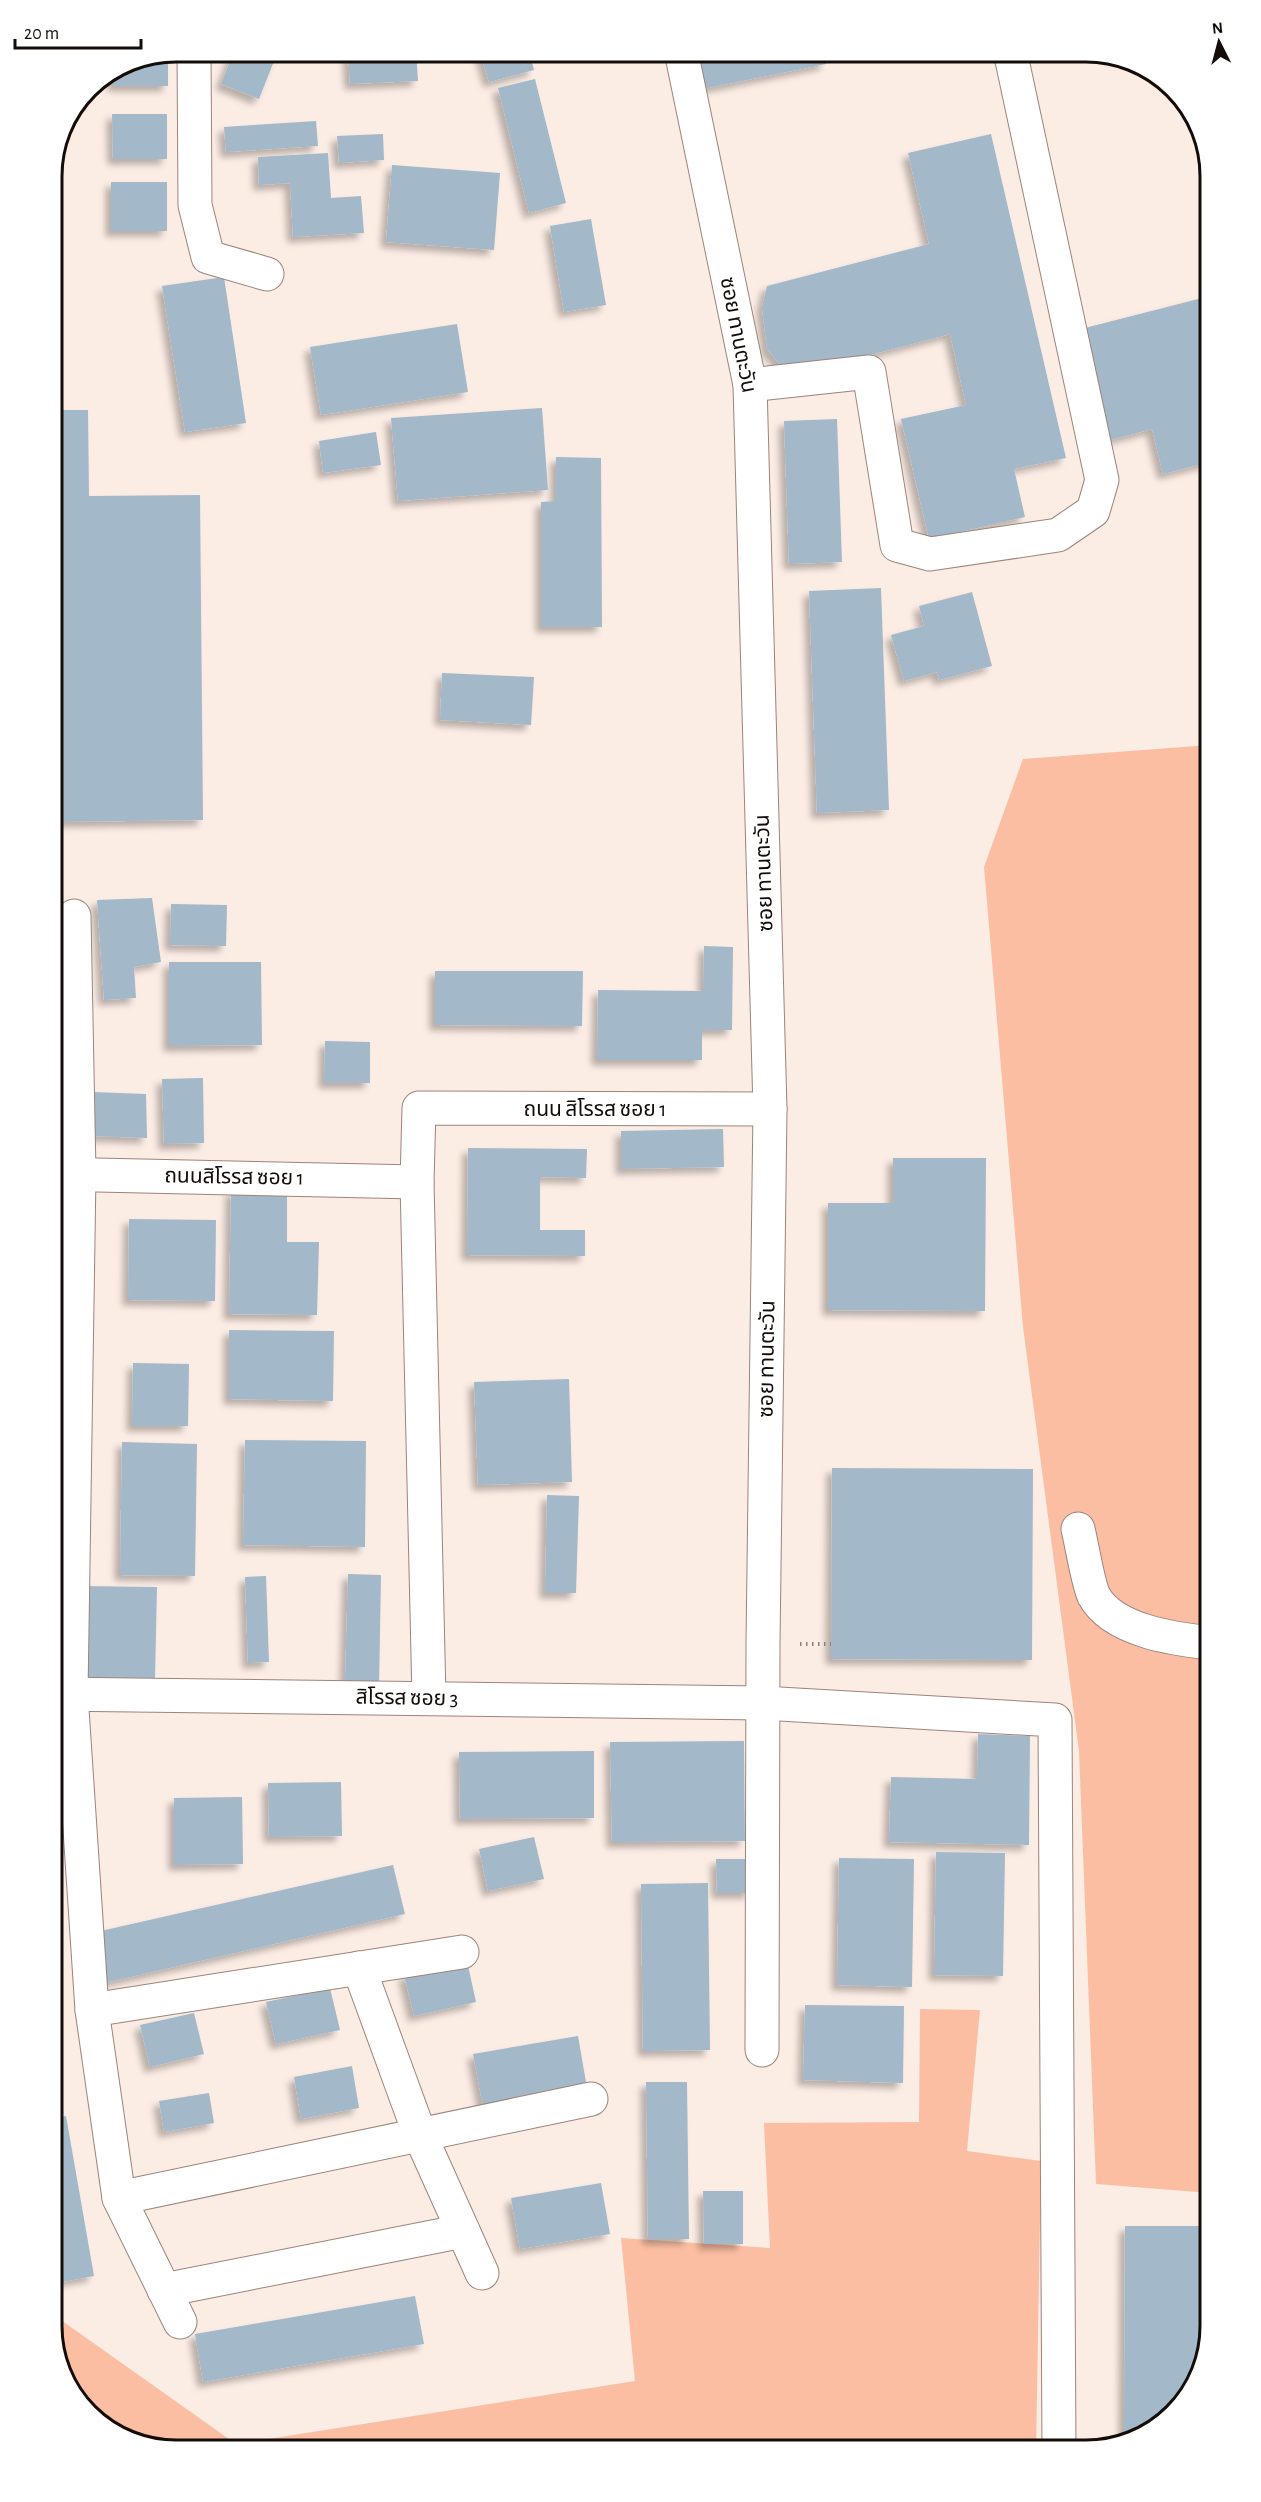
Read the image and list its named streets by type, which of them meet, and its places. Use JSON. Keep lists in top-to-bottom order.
{
  "streets": {
    "street": [
      "ซอย ทานตะวัน",
      "ถนน สิโรรส ซอย 1",
      "ถนนสิโรรส ซอย 1",
      "สิโรรส ซอย 3"
    ]
  },
  "crossings": [
    ["ซอย ทานตะวัน", "ถนน สิโรรส ซอย 1"],
    ["ซอย ทานตะวัน", "สิโรรส ซอย 3"],
    ["ถนน สิโรรส ซอย 1", "ถนนสิโรรส ซอย 1"]
  ],
  "scale_bar": "20 m",
  "north": "top"
}
